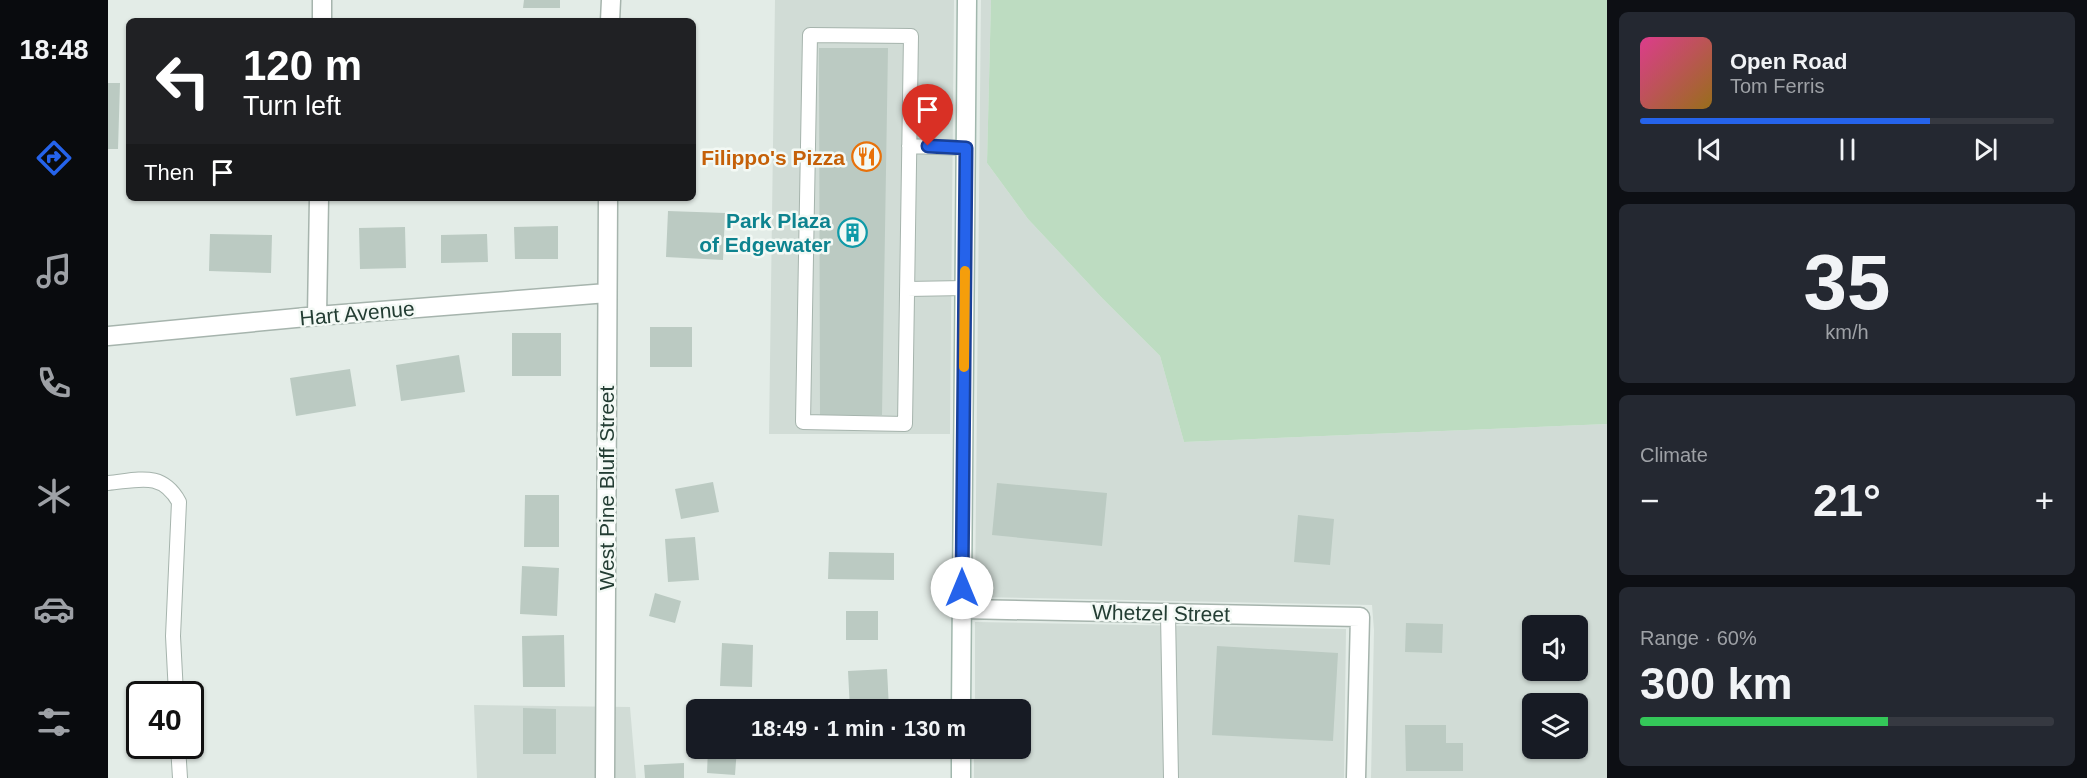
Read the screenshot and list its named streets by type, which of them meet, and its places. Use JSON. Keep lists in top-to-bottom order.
{
  "streets": {
    "street": ["Hart Avenue", "West Pine Bluff Street", "Whetzel Street"]
  },
  "crossings": [
    ["Hart Avenue", "West Pine Bluff Street"]
  ],
  "places": {
    "restaurant": ["Filippo's Pizza"],
    "building": ["Park Plaza of Edgewater"]
  },
  "page": {
    "tabs": "18:48",
    "turn": ["120 m", "Turn left"],
    "song": ["Open Road", "Tom Ferris"],
    "then": "Then",
    "tile": [
      ["35", "km/h"],
      "Climate",
      ["Range · 60%", "300 km"]
    ],
    "heat": ["−", "21°", "+"],
    "limit": "40",
    "trip": "18:49 · 1 min · 130 m"
  }
}
